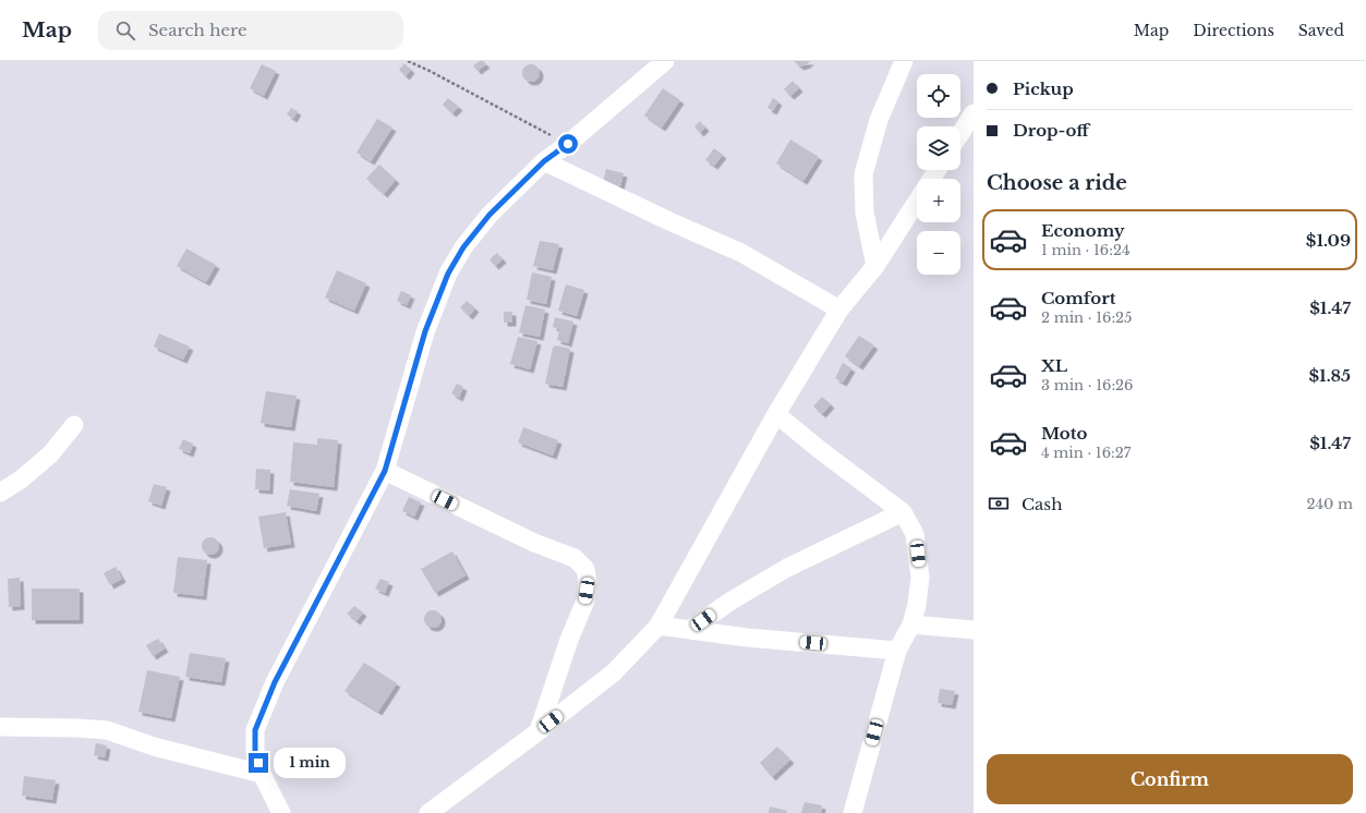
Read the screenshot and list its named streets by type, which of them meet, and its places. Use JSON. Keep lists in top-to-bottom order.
{
  "page": {
    "header": "Map",
    "search": "Search here",
    "nav": ["Map", "Directions", "Saved"],
    "banner": ["Pickup", "Drop-off"],
    "map_buttons": ["+", "−"],
    "heading": "Choose a ride",
    "list": [
      {
        "name": "Economy",
        "note": "1 min · 16:24",
        "value": "$1.09"
      },
      {
        "name": "Comfort",
        "note": "2 min · 16:25",
        "value": "$1.47"
      },
      {
        "name": "XL",
        "note": "3 min · 16:26",
        "value": "$1.85"
      },
      {
        "name": "Moto",
        "note": "4 min · 16:27",
        "value": "$1.47"
      }
    ],
    "pay": ["Cash", "240 m"],
    "buttons": "Confirm",
    "bubble": "1 min"
  }
}
